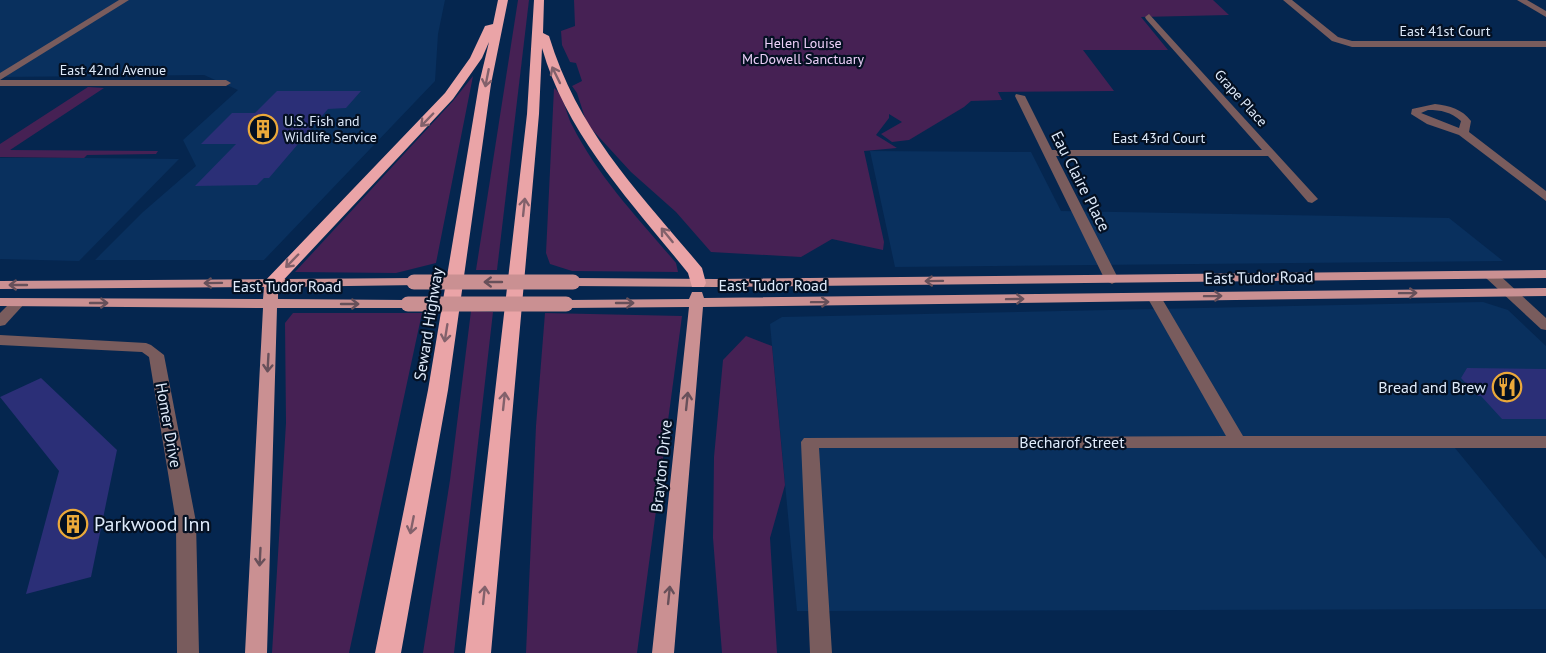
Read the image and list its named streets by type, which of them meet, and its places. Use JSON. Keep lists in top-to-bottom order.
{
  "streets": {
    "highway": ["Seward Highway"],
    "main road": ["East Tudor Road", "Brayton Drive"],
    "street": [
      "East 41st Court",
      "East 42nd Avenue",
      "Grape Place",
      "East 43rd Court",
      "Eau Claire Place",
      "Homer Drive",
      "Becharof Street"
    ]
  },
  "crossings": [
    ["Grape Place", "East 43rd Court"],
    ["East 43rd Court", "Eau Claire Place"],
    ["Eau Claire Place", "East Tudor Road"],
    ["East Tudor Road", "Brayton Drive"]
  ],
  "one_way": ["Brayton Drive"],
  "parks": ["Helen Louise McDowell Sanctuary"],
  "places": {
    "building": ["U.S. Fish and Wildlife Service", "Parkwood Inn"],
    "restaurant": ["Bread and Brew"]
  }
}
